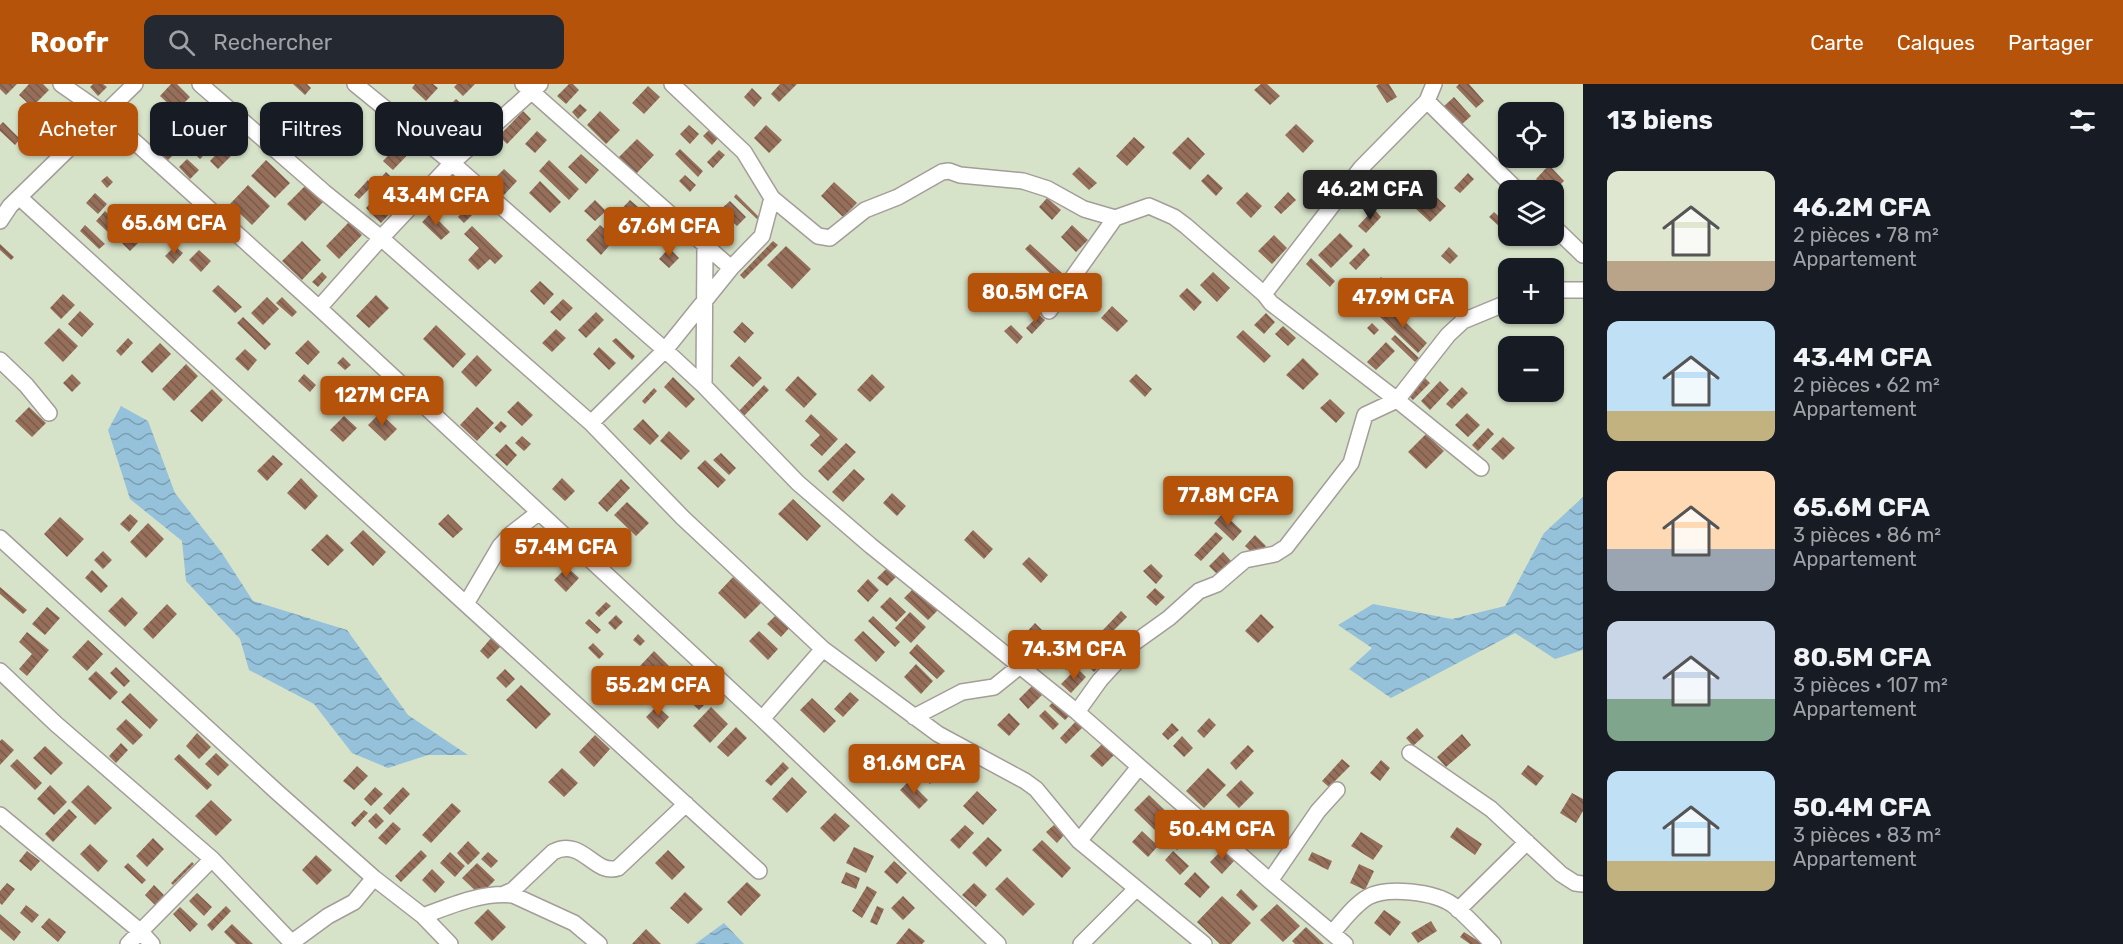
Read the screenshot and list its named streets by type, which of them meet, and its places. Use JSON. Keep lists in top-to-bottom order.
{
  "page": {
    "header": "Roofr",
    "search": "Rechercher",
    "nav": ["Carte", "Calques", "Partager"],
    "heading": "13 biens",
    "map_buttons": ["+", "−"],
    "chip": [
      "Acheter",
      "Louer",
      "Filtres",
      "Nouveau"
    ],
    "list": [
      {
        "name": "46.2M CFA",
        "note": "2 pièces · 78 m² · Appartement"
      },
      {
        "name": "43.4M CFA",
        "note": "2 pièces · 62 m² · Appartement"
      },
      {
        "name": "65.6M CFA",
        "note": "3 pièces · 86 m² · Appartement"
      },
      {
        "name": "80.5M CFA",
        "note": "3 pièces · 107 m² · Appartement"
      },
      {
        "name": "50.4M CFA",
        "note": "3 pièces · 83 m² · Appartement"
      }
    ],
    "price": [
      "46.2M CFA",
      "43.4M CFA",
      "65.6M CFA",
      "67.6M CFA",
      "80.5M CFA",
      "47.9M CFA",
      "127M CFA",
      "77.8M CFA",
      "57.4M CFA",
      "74.3M CFA",
      "55.2M CFA",
      "81.6M CFA",
      "50.4M CFA"
    ]
  }
}
